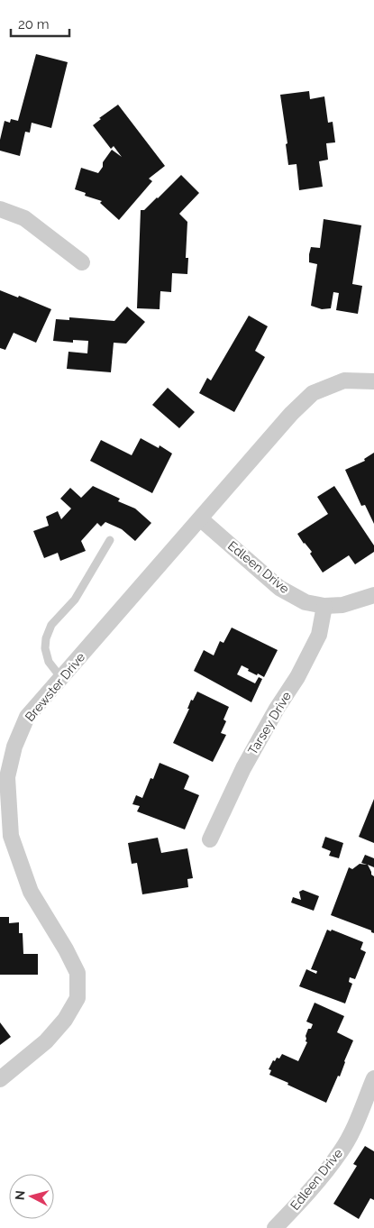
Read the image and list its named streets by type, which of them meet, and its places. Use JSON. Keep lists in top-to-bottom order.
{
  "streets": {
    "street": ["Edleen Drive", "Brewster Drive", "Tarsey Drive"]
  },
  "crossings": [
    ["Edleen Drive", "Brewster Drive"],
    ["Edleen Drive", "Tarsey Drive"]
  ],
  "scale_bar": "20 m",
  "north": "left"
}
